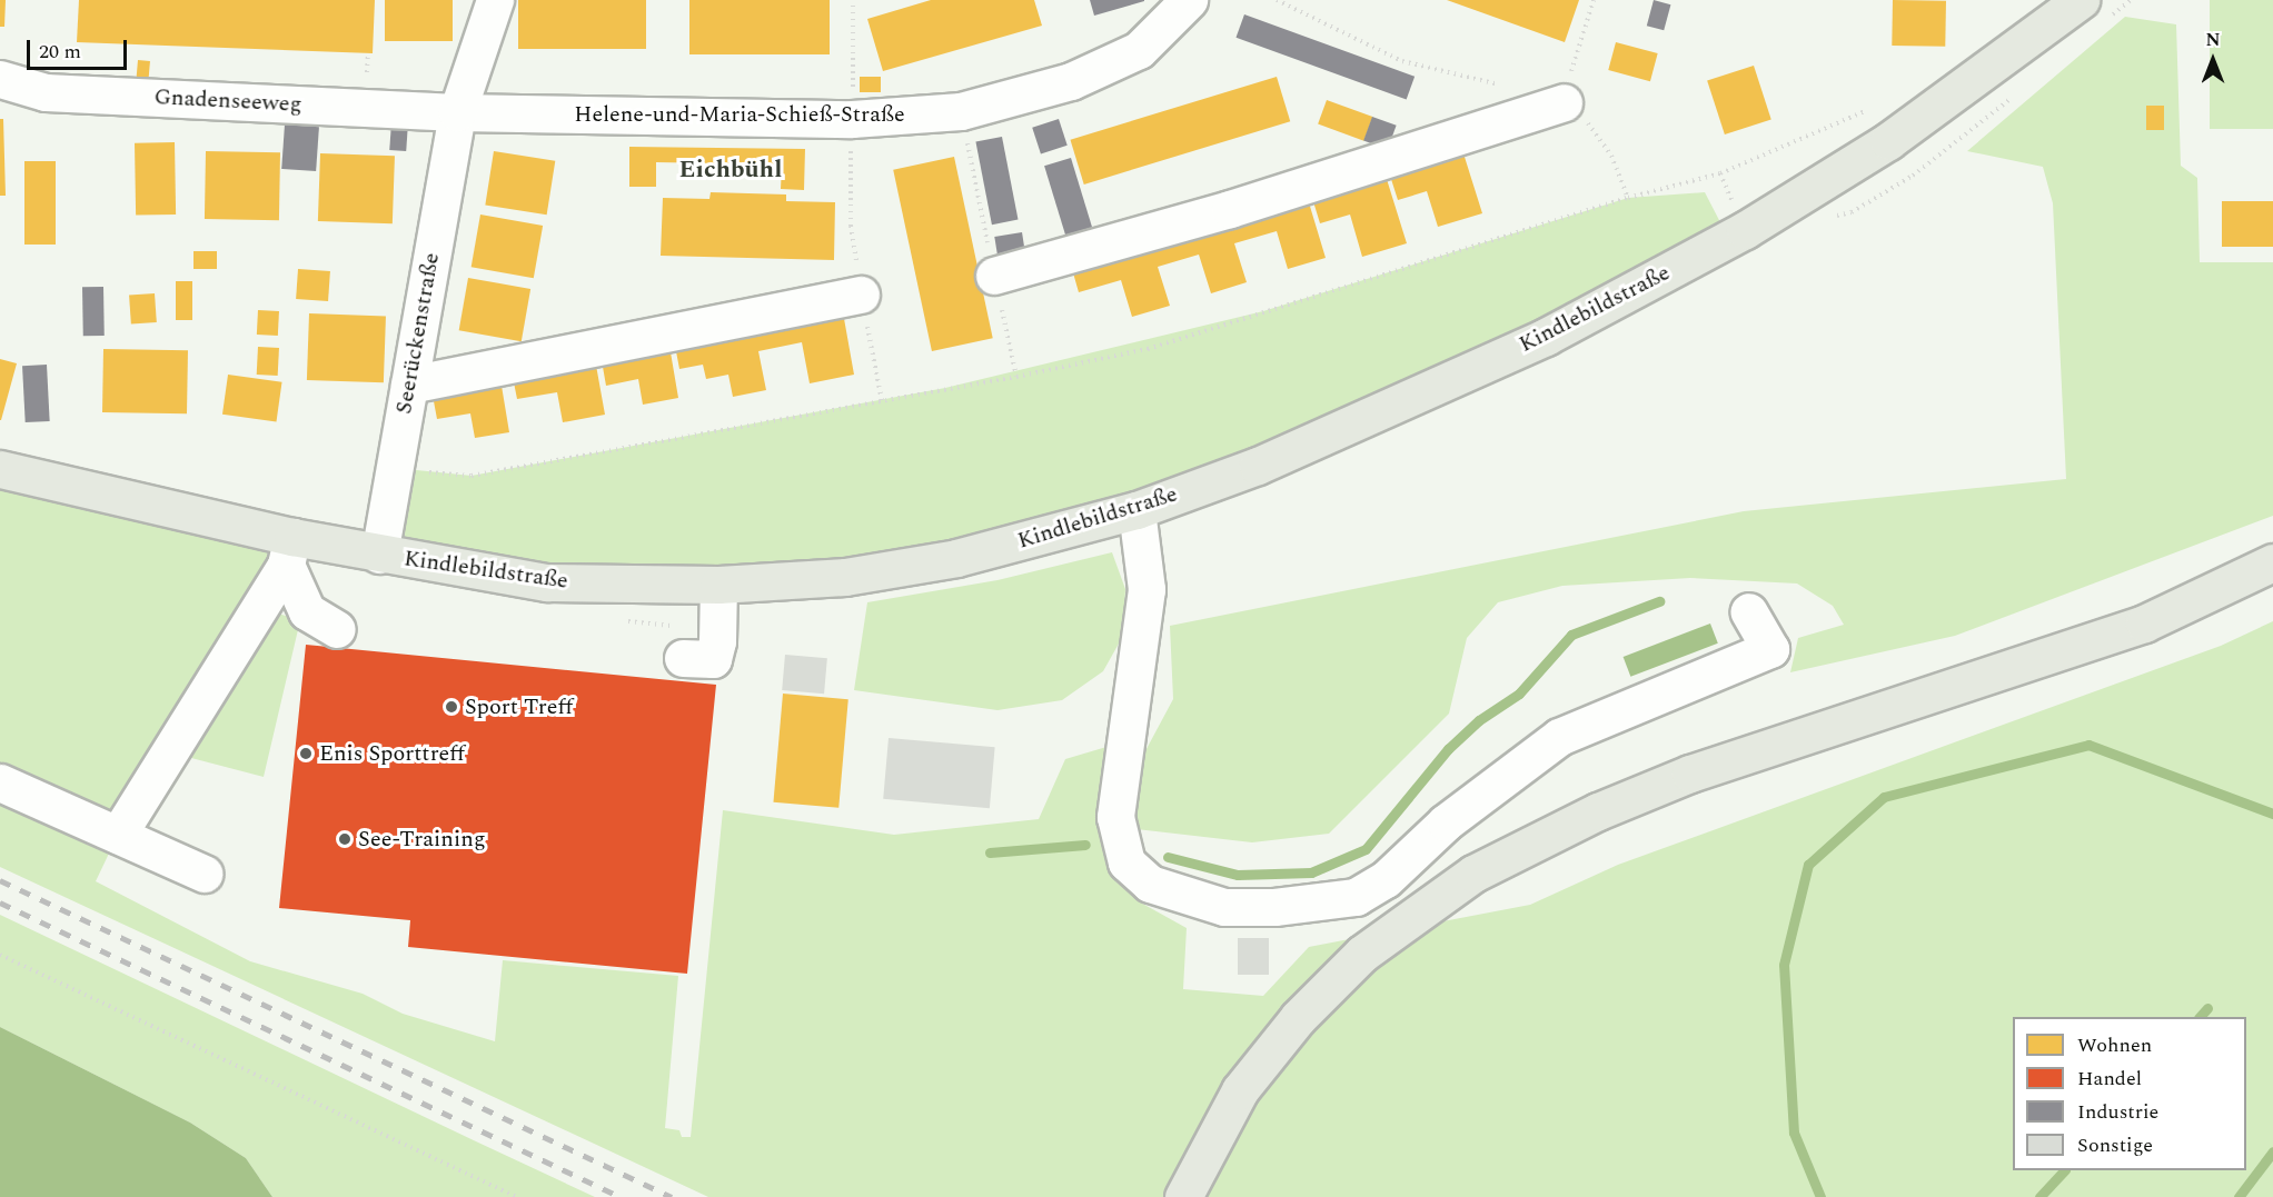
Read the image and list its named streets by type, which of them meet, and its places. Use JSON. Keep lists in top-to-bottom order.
{
  "streets": {
    "main road": ["Kindlebildstraße"],
    "street": ["Gnadenseeweg", "Helene-und-Maria-Schieß-Straße", "Seerückenstraße"]
  },
  "crossings": [
    ["Gnadenseeweg", "Helene-und-Maria-Schieß-Straße"],
    ["Gnadenseeweg", "Seerückenstraße"],
    ["Helene-und-Maria-Schieß-Straße", "Seerückenstraße"],
    ["Kindlebildstraße", "Seerückenstraße"]
  ],
  "districts": ["Eichbühl"],
  "places": ["Sport Treff", "Enis Sporttreff", "See-Training"],
  "legend": [
    "Wohnen",
    "Handel",
    "Industrie",
    "Sonstige"
  ],
  "scale_bar": "20 m",
  "north": "top"
}
